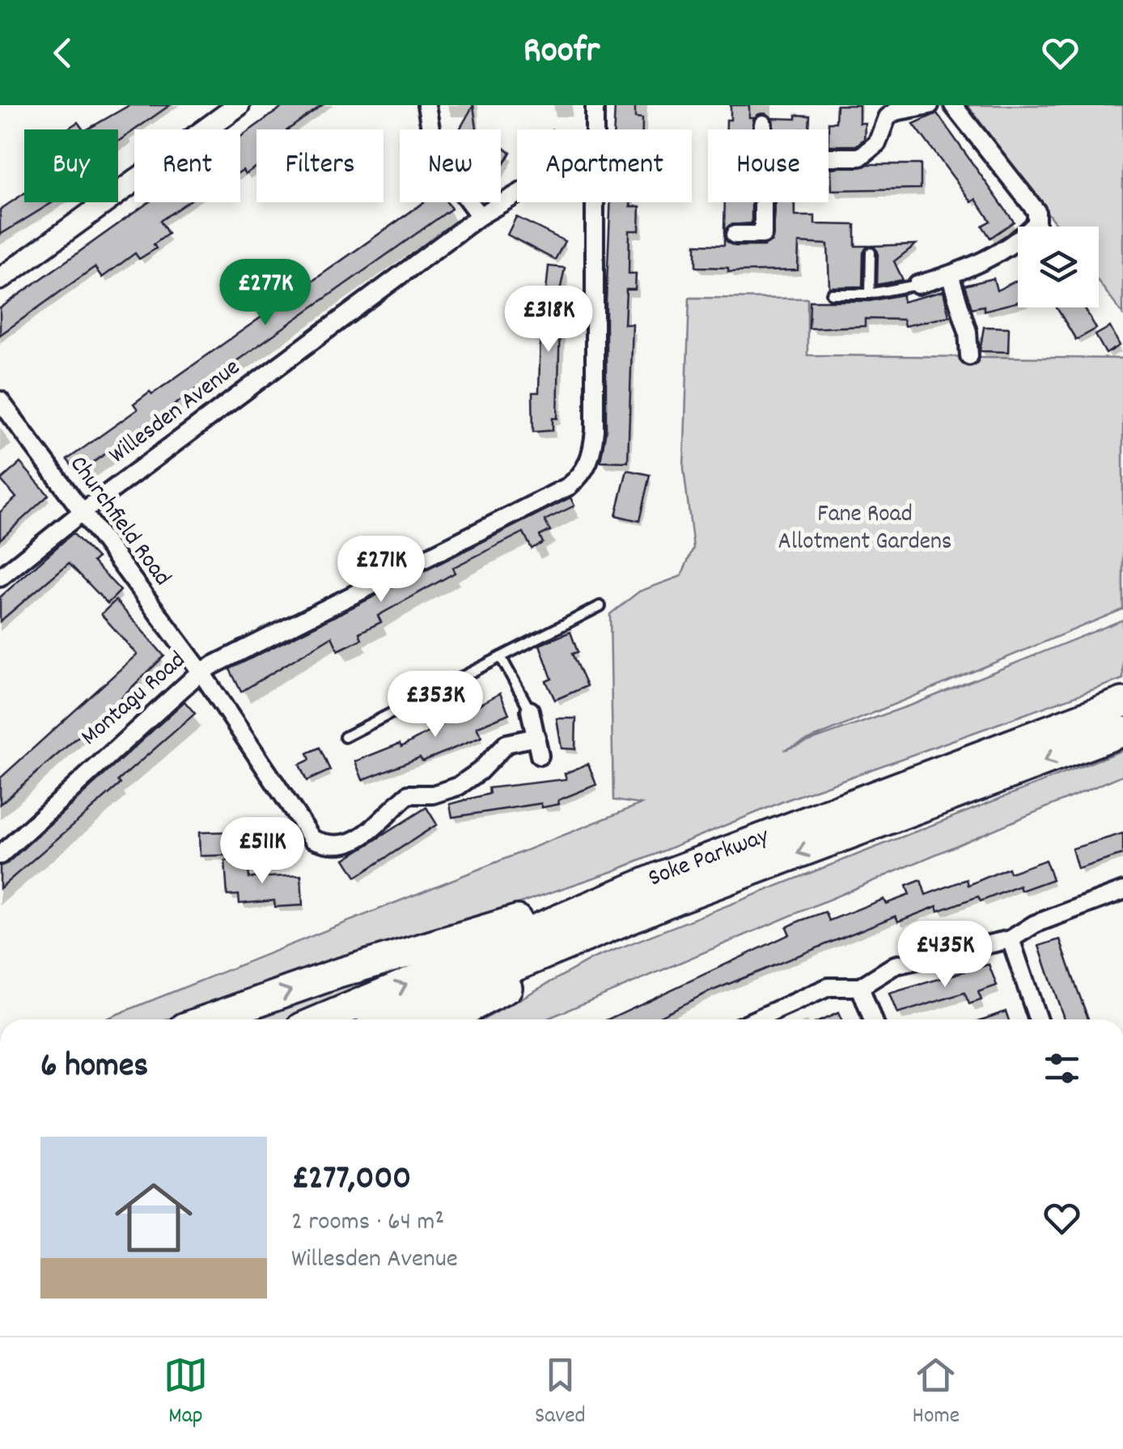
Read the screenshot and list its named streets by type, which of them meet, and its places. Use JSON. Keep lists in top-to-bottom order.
{
  "streets": {
    "highway": ["Soke Parkway"],
    "street": ["Willesden Avenue", "Churchfield Road", "Montagu Road"]
  },
  "crossings": [
    ["Willesden Avenue", "Churchfield Road"],
    ["Churchfield Road", "Montagu Road"]
  ],
  "parks": ["Fane Road Allotment Gardens"],
  "page": {
    "header": "Roofr",
    "chip": [
      "Buy",
      "Rent",
      "Filters",
      "New",
      "Apartment",
      "House"
    ],
    "price": [
      "£277K",
      "£318K",
      "£271K",
      "£353K",
      "£511K",
      "£435K"
    ],
    "heading": "6 homes",
    "list": [
      {
        "name": "£277,000",
        "note": "2 rooms · 64 m² · Willesden Avenue"
      }
    ],
    "tabs": ["Map", "Saved", "Home"]
  }
}
